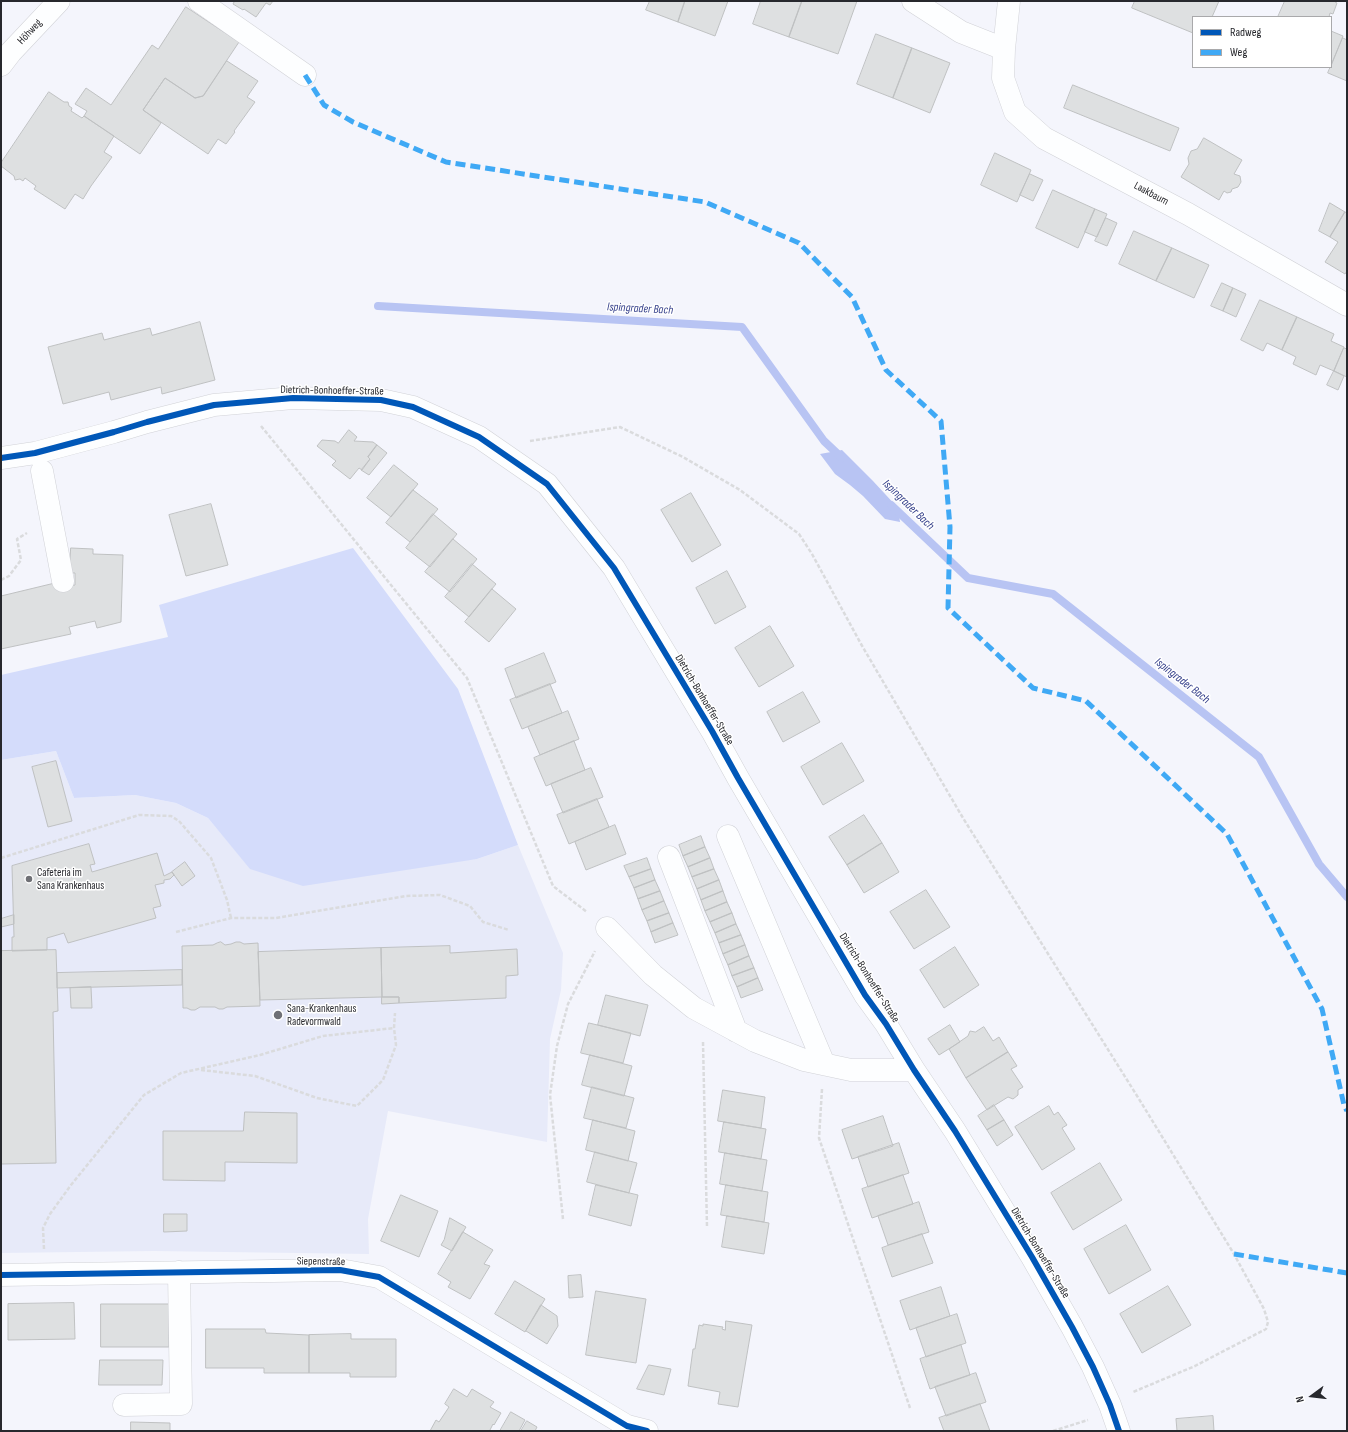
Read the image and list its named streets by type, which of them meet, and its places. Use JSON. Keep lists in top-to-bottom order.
{
  "streets": {
    "street": [
      "Höhweg",
      "Laakbaum",
      "Dietrich-Bonhoeffer-Straße",
      "Siepenstraße"
    ]
  },
  "water": ["Ispingrader Bach"],
  "places": ["Cafeteria im Sana Krankenhaus", "Sana-Krankenhaus Radevormwald"],
  "legend": ["Radweg", "Weg"],
  "north": "left"
}
